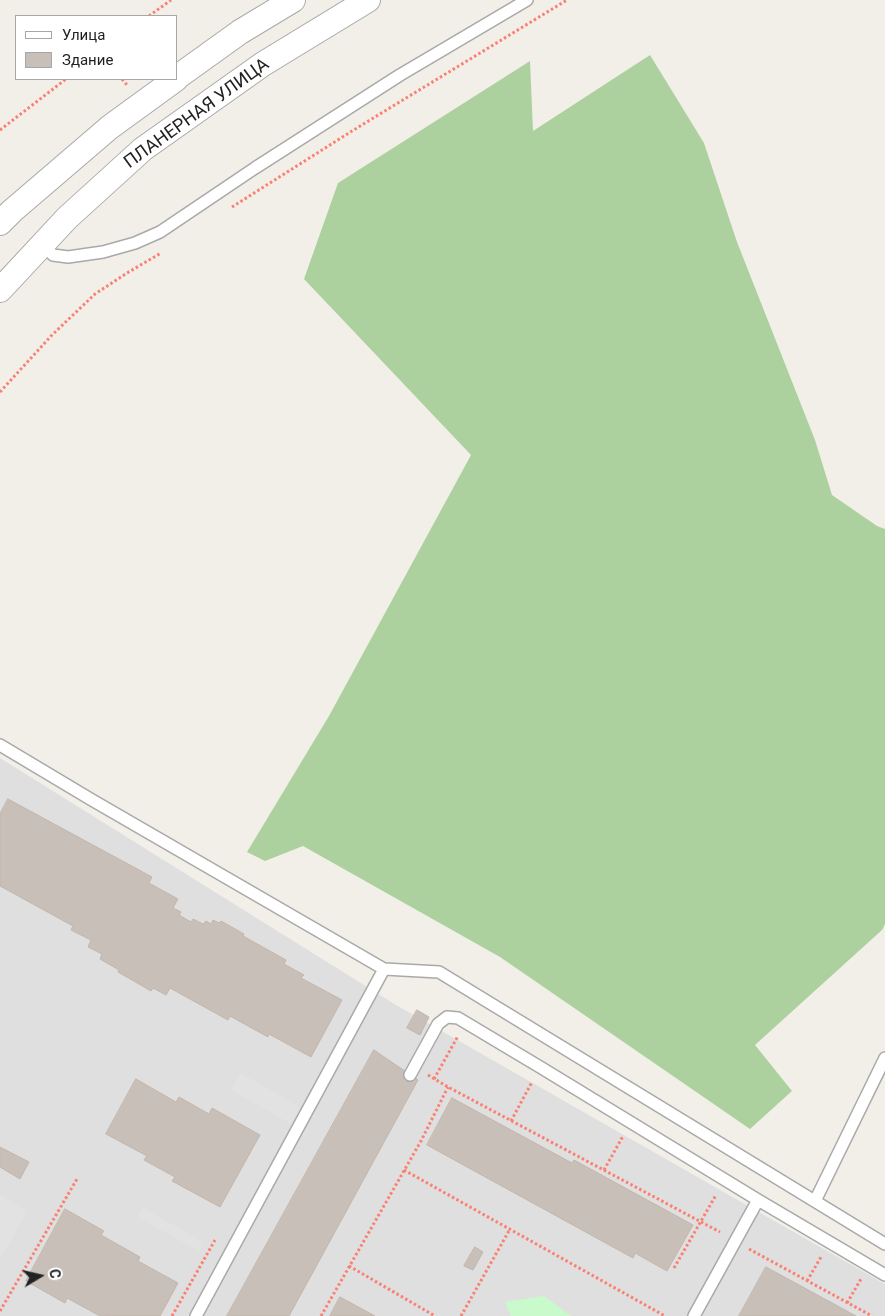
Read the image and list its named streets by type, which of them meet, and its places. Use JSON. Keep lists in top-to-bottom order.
{
  "streets": {
    "street": ["ПЛАНЕРНАЯ УЛИЦА"]
  },
  "legend": ["Улица", "Здание"],
  "north": "right"
}
